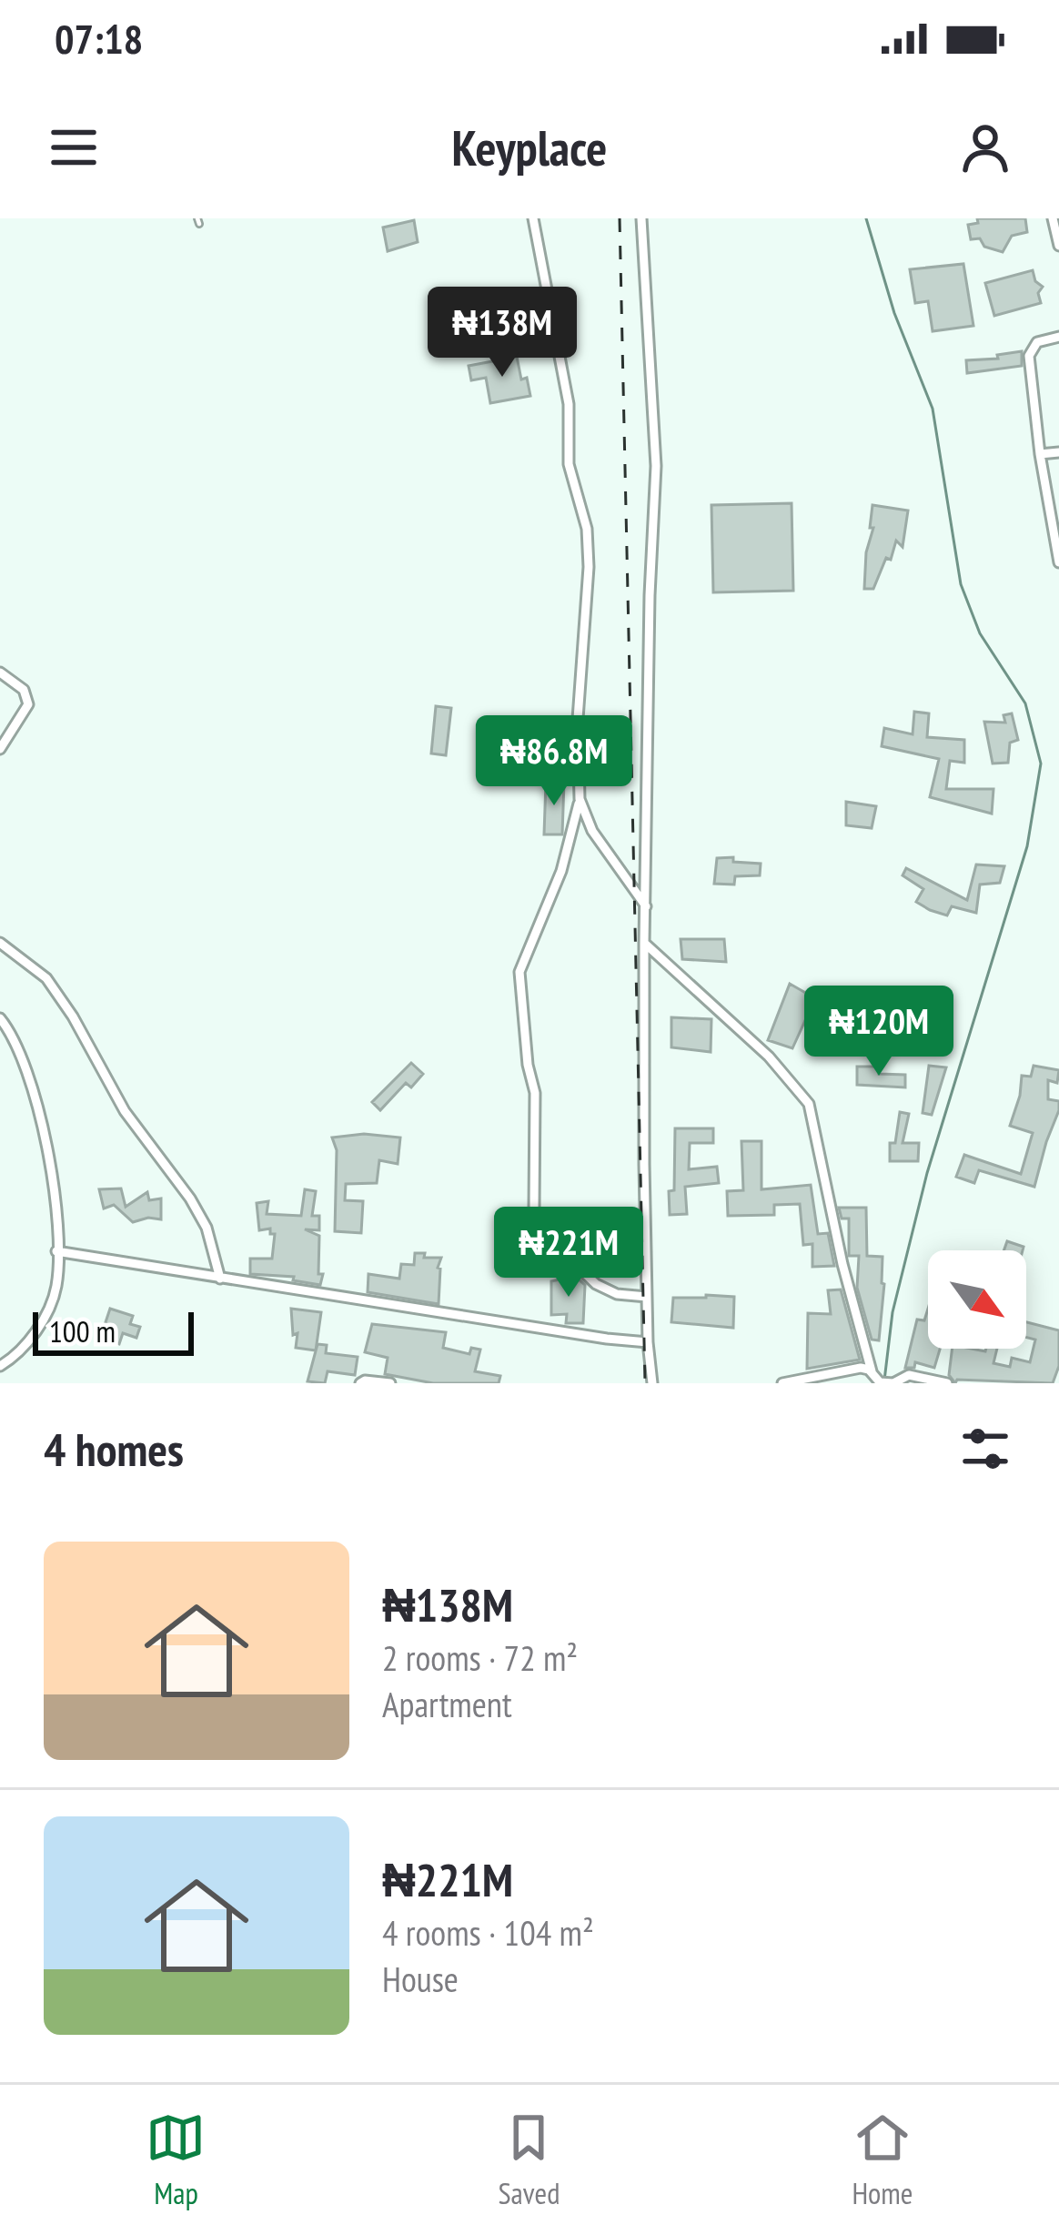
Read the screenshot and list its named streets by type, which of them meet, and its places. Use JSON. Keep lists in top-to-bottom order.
{
  "scale_bar": "100 m",
  "north": "bottom right",
  "page": {
    "status": "07:18",
    "header": "Keyplace",
    "price": [
      "₦138M",
      "₦86.8M",
      "₦120M",
      "₦221M"
    ],
    "scale": "100 m",
    "heading": "4 homes",
    "list": [
      {
        "name": "₦138M",
        "note": "2 rooms · 72 m² · Apartment"
      },
      {
        "name": "₦221M",
        "note": "4 rooms · 104 m² · House"
      }
    ],
    "tabs": ["Map", "Saved", "Home"]
  }
}
